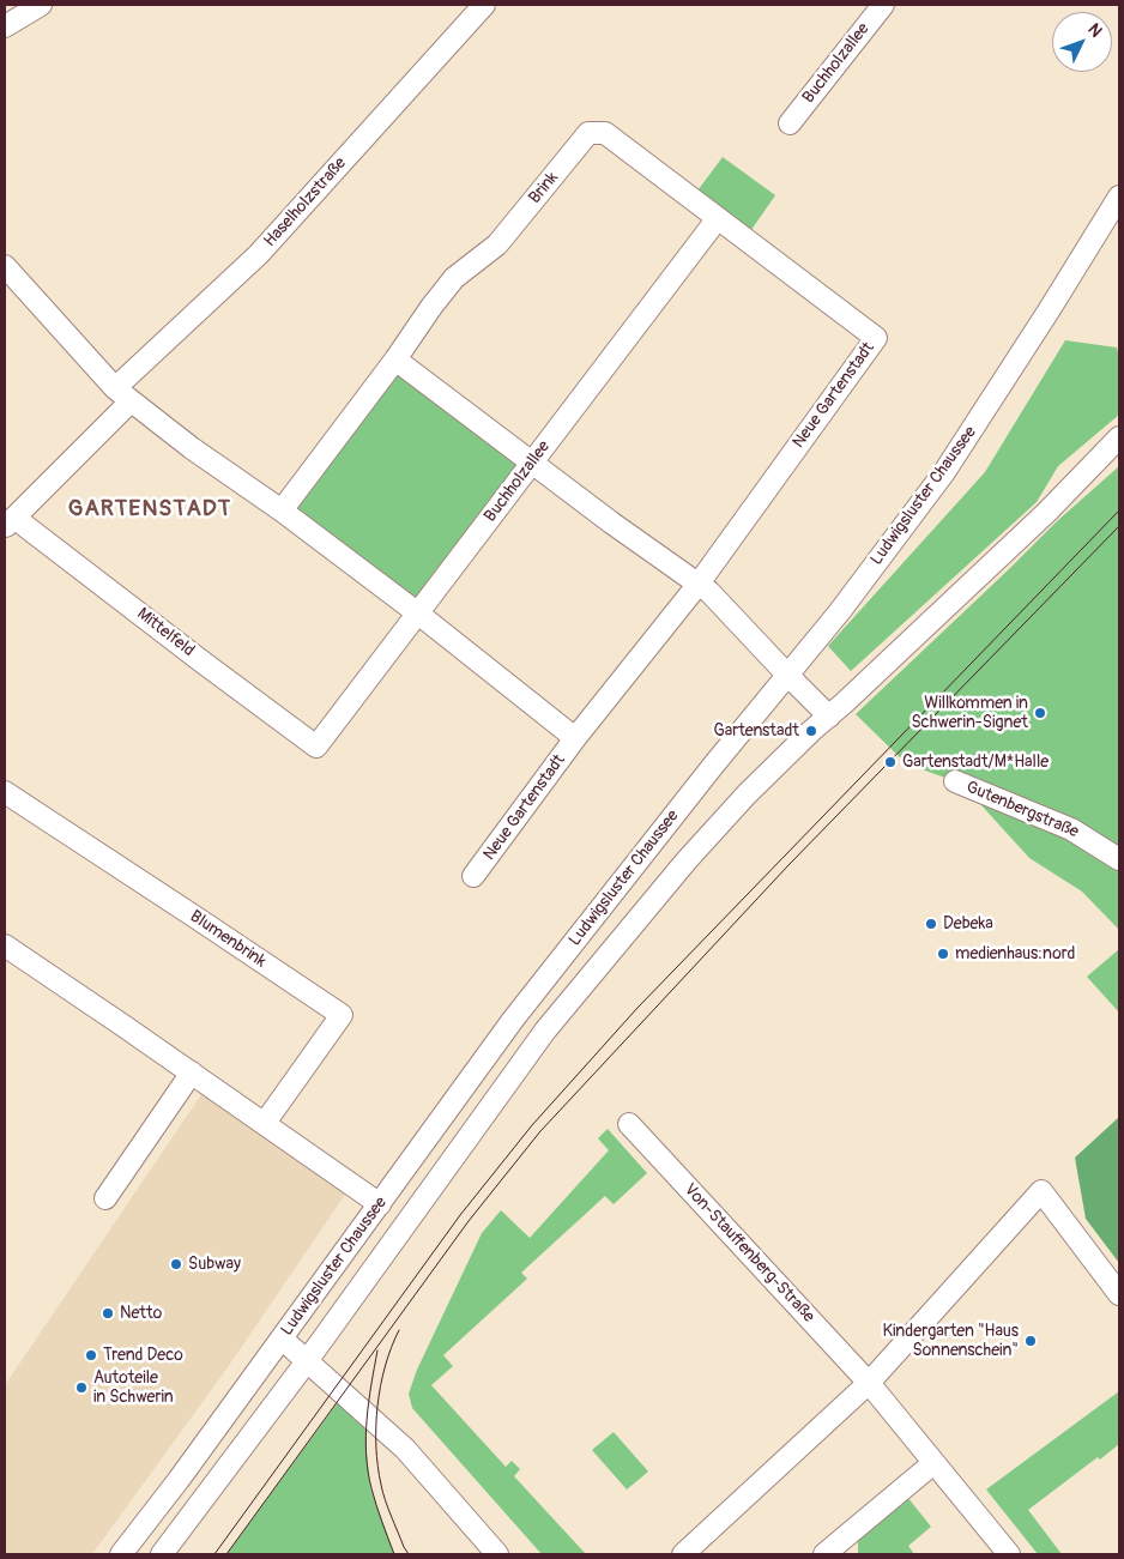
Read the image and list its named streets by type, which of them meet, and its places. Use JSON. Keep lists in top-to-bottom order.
{
  "streets": {
    "street": [
      "Buchholzallee",
      "Brink",
      "Haselholzstraße",
      "Neue Gartenstadt",
      "Ludwigsluster Chaussee",
      "Mittelfeld",
      "Gutenbergstraße",
      "Blumenbrink",
      "Von-Stauffenberg-Straße"
    ]
  },
  "crossings": [
    ["Buchholzallee", "Brink"],
    ["Buchholzallee", "Neue Gartenstadt"],
    ["Buchholzallee", "Mittelfeld"],
    ["Brink", "Neue Gartenstadt"],
    ["Haselholzstraße", "Mittelfeld"]
  ],
  "districts": ["GARTENSTADT"],
  "places": [
    "Willkommen in Schwerin-Signet",
    "Gartenstadt",
    "Gartenstadt/M*Halle",
    "Debeka",
    "medienhaus:nord",
    "Subway",
    "Netto",
    "Kindergarten \"Haus Sonnenschein\"",
    "Trend Deco",
    "Autoteile in Schwerin"
  ],
  "north": "top right"
}
